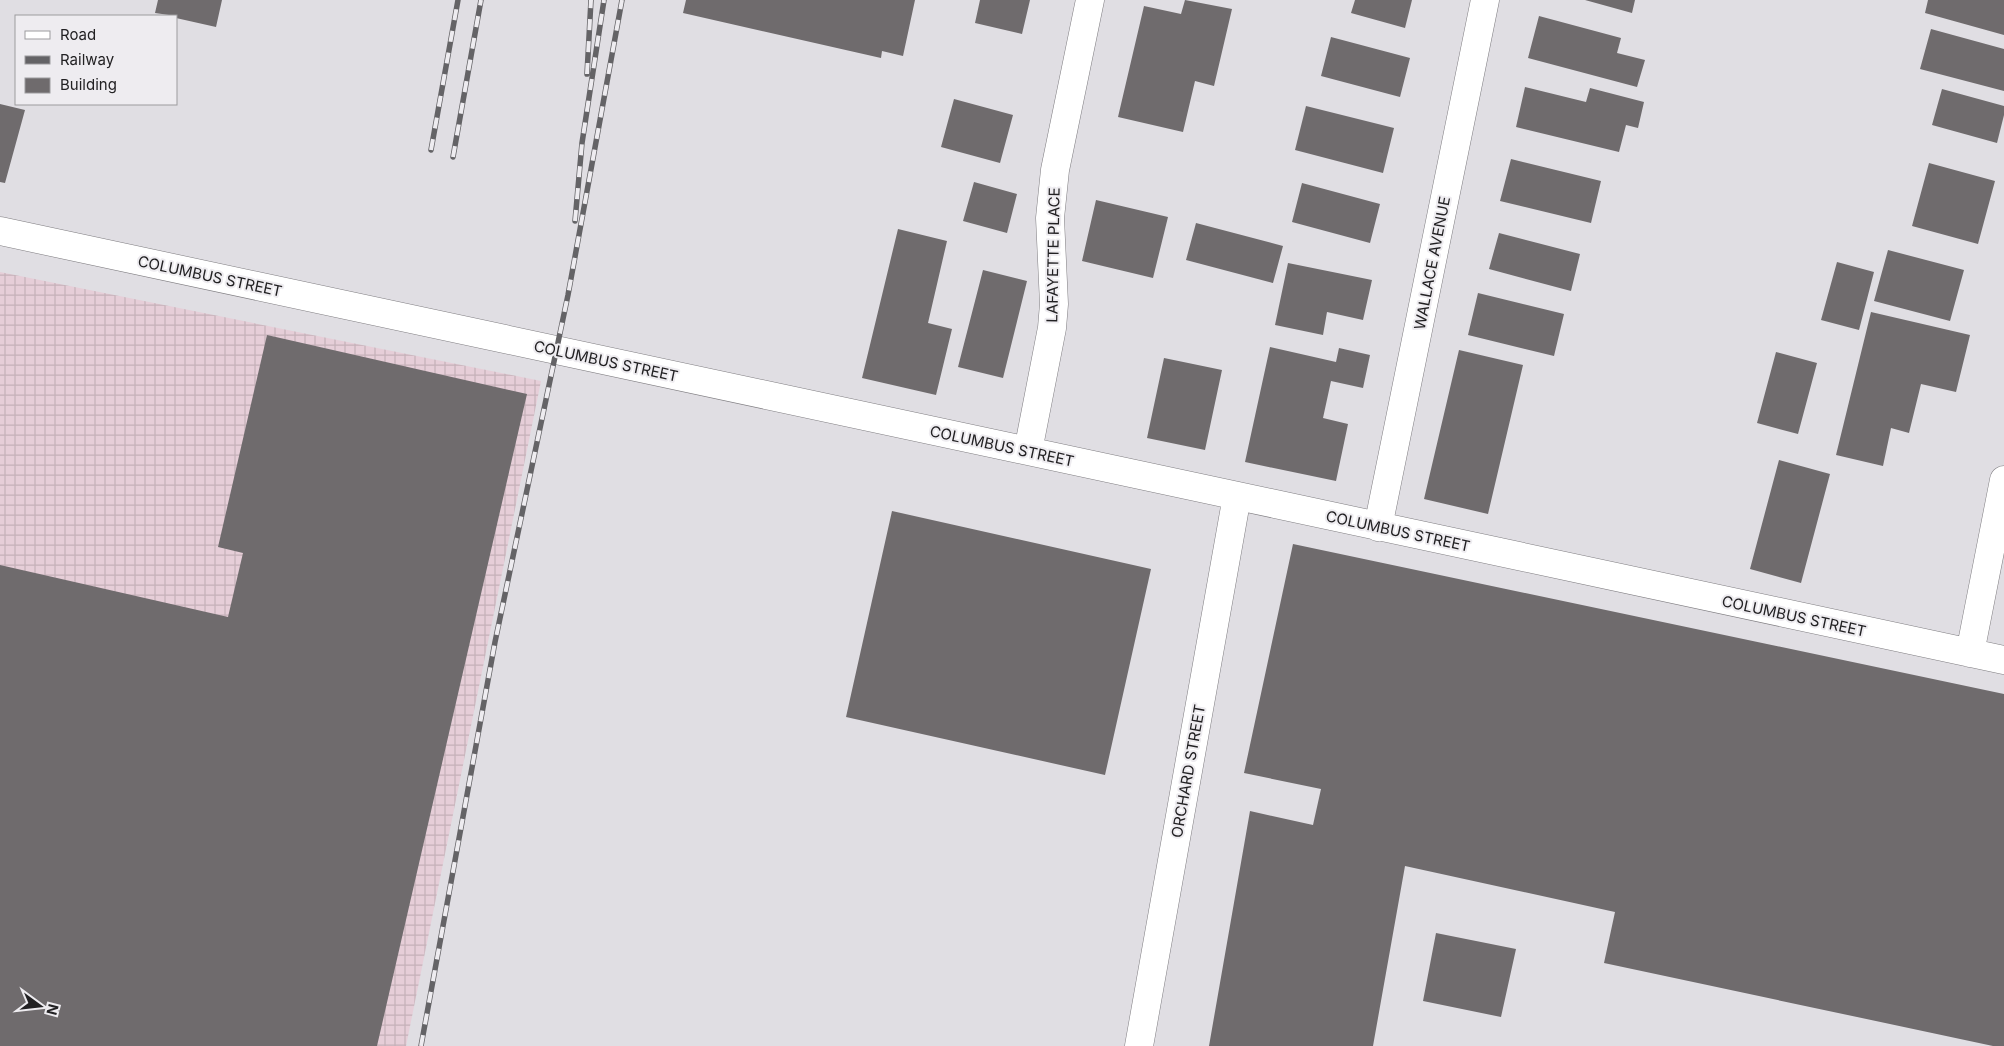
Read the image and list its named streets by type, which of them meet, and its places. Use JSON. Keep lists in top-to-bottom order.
{
  "streets": {
    "street": [
      "LAFAYETTE PLACE",
      "WALLACE AVENUE",
      "COLUMBUS STREET",
      "ORCHARD STREET"
    ]
  },
  "crossings": [
    ["LAFAYETTE PLACE", "COLUMBUS STREET"],
    ["WALLACE AVENUE", "COLUMBUS STREET"],
    ["COLUMBUS STREET", "ORCHARD STREET"]
  ],
  "legend": ["Road", "Railway", "Building"],
  "north": "right"
}
